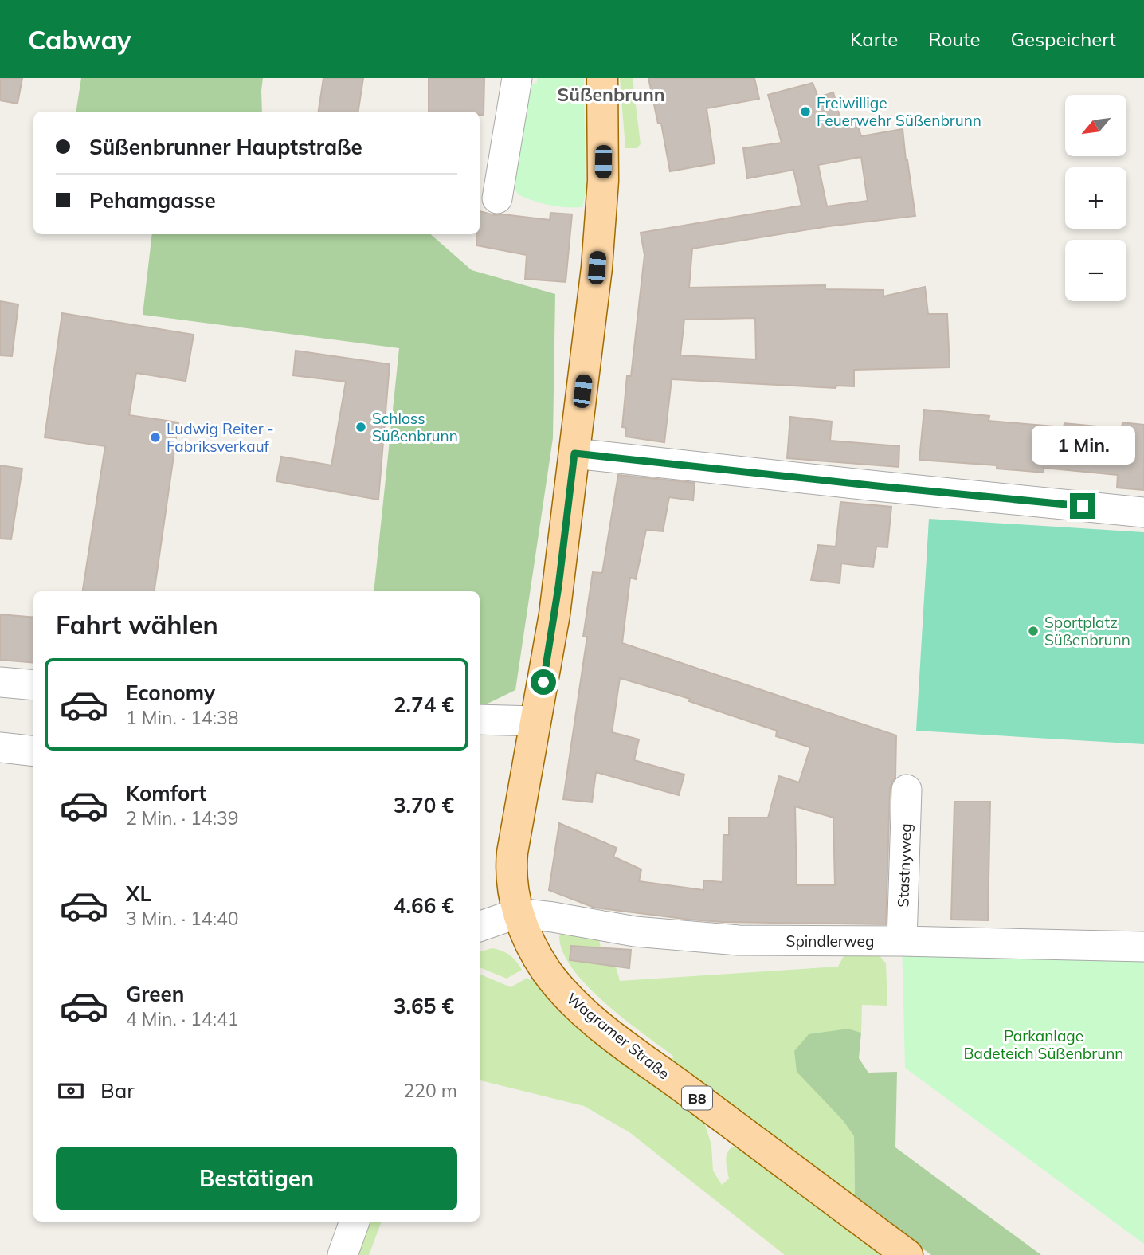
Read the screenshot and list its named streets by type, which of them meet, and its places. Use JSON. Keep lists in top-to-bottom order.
{
  "streets": {
    "main road": ["Wagramer Straße", "B8"],
    "street": ["Stastnyweg", "Spindlerweg"]
  },
  "crossings": [
    ["Stastnyweg", "Spindlerweg"],
    ["Spindlerweg", "Wagramer Straße"],
    ["Spindlerweg", "B8"],
    ["Wagramer Straße", "B8"]
  ],
  "districts": ["Süßenbrunn"],
  "parks": ["Parkanlage Badeteich Süßenbrunn"],
  "places": [
    "Freiwillige Feuerwehr Süßenbrunn",
    "Schloss Süßenbrunn",
    "Ludwig Reiter - Fabriksverkauf",
    "Sportplatz Süßenbrunn"
  ],
  "north": "bottom left",
  "page": {
    "header": "Cabway",
    "nav": ["Karte", "Route", "Gespeichert"],
    "map_buttons": ["+", "−"],
    "banner": ["Süßenbrunner Hauptstraße", "Pehamgasse"],
    "bubble": "1 Min.",
    "heading": "Fahrt wählen",
    "list": [
      {
        "name": "Economy",
        "note": "1 Min. · 14:38",
        "value": "2.74 €"
      },
      {
        "name": "Komfort",
        "note": "2 Min. · 14:39",
        "value": "3.70 €"
      },
      {
        "name": "XL",
        "note": "3 Min. · 14:40",
        "value": "4.66 €"
      },
      {
        "name": "Green",
        "note": "4 Min. · 14:41",
        "value": "3.65 €"
      }
    ],
    "pay": ["Bar", "220 m"],
    "buttons": "Bestätigen"
  }
}
